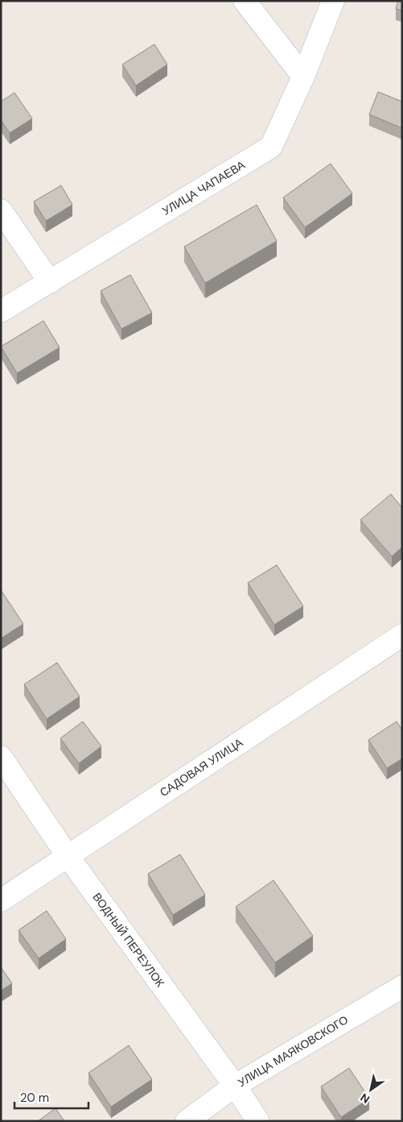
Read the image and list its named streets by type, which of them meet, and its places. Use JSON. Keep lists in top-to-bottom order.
{
  "streets": {
    "street": [
      "УЛИЦА ЧАПАЕВА",
      "САДОВАЯ УЛИЦА",
      "ВОДНЫЙ ПЕРЕУЛОК",
      "УЛИЦА МАЯКОВСКОГО"
    ]
  },
  "crossings": [
    ["САДОВАЯ УЛИЦА", "ВОДНЫЙ ПЕРЕУЛОК"],
    ["ВОДНЫЙ ПЕРЕУЛОК", "УЛИЦА МАЯКОВСКОГО"]
  ],
  "scale_bar": "20 m",
  "north": "bottom left"
}
